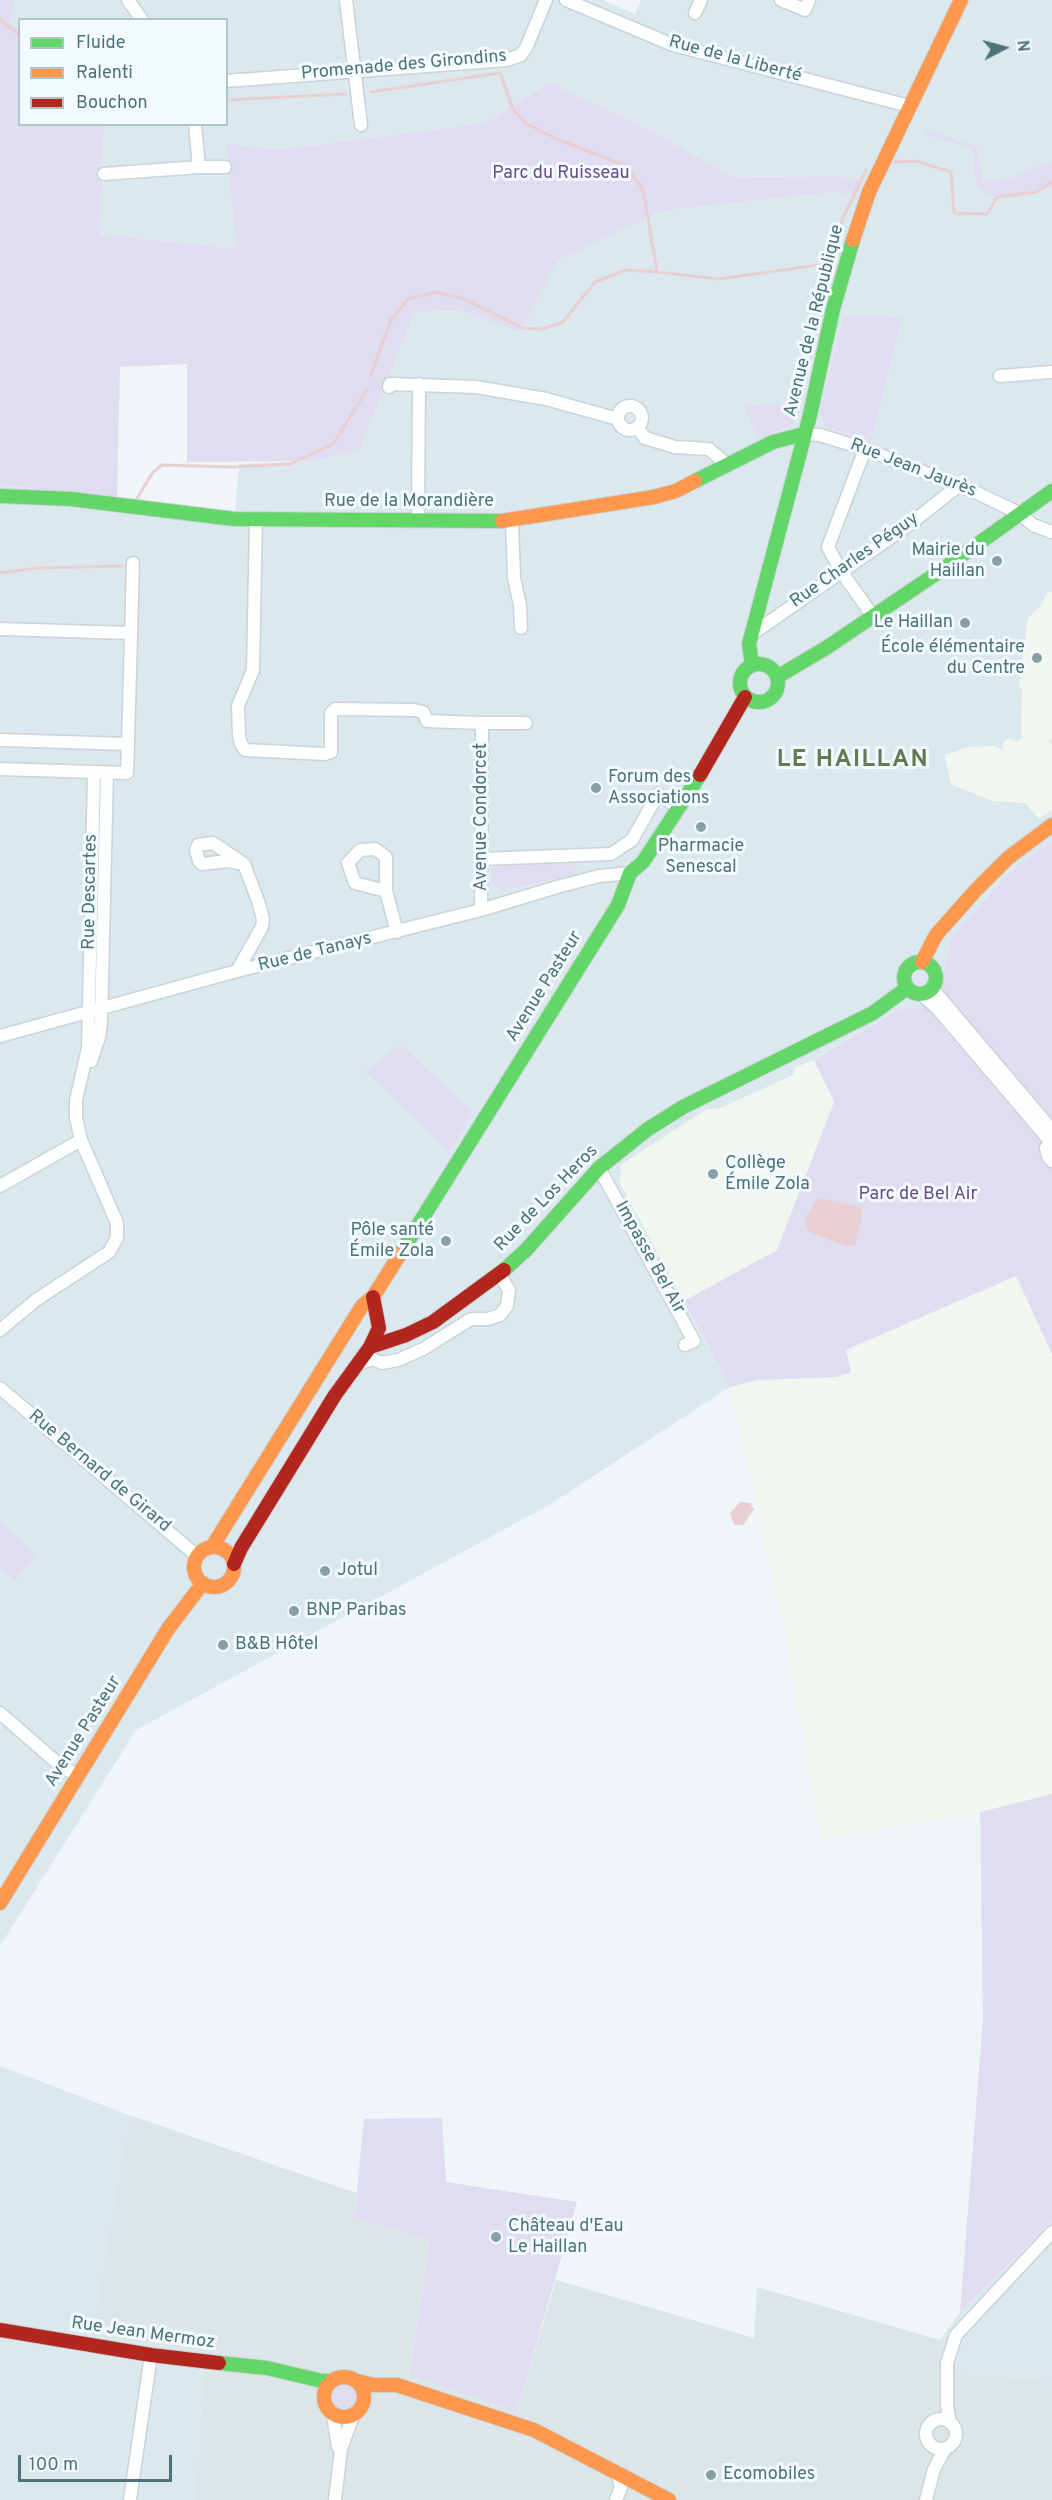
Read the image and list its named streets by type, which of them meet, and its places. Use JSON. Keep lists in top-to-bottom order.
{
  "streets": {
    "street": [
      "Rue de la Liberté",
      "Promenade des Girondins",
      "Avenue de la République",
      "Rue Jean Jaurès",
      "Rue de la Morandière",
      "Rue Charles Péguy",
      "Avenue Condorcet",
      "Rue Descartes",
      "Rue de Tanays",
      "Avenue Pasteur",
      "Rue de Los Heros",
      "Impasse Bel Air",
      "Rue Bernard de Girard",
      "Rue Jean Mermoz"
    ]
  },
  "crossings": [
    ["Rue de la Liberté", "Avenue de la République"],
    ["Avenue de la République", "Rue Jean Jaurès"],
    ["Avenue de la République", "Rue de la Morandière"],
    ["Avenue de la République", "Rue Charles Péguy"],
    ["Avenue de la République", "Avenue Pasteur"],
    ["Rue Jean Jaurès", "Rue de la Morandière"],
    ["Rue Jean Jaurès", "Rue Charles Péguy"],
    ["Rue de la Morandière", "Avenue Condorcet"],
    ["Avenue Condorcet", "Rue de Tanays"],
    ["Rue Descartes", "Rue de Tanays"],
    ["Rue de Tanays", "Avenue Pasteur"],
    ["Avenue Pasteur", "Rue Bernard de Girard"],
    ["Rue de Los Heros", "Impasse Bel Air"]
  ],
  "districts": ["LE HAILLAN"],
  "parks": ["Parc du Ruisseau", "Parc de Bel Air"],
  "places": [
    "Mairie du Haillan",
    "Le Haillan",
    "École élémentaire du Centre",
    "Forum des Associations",
    "Pharmacie Senescal",
    "Collège Émile Zola",
    "Pôle santé Émile Zola",
    "Jotul",
    "BNP Paribas",
    "B&B Hôtel",
    "Château d'Eau Le Haillan",
    "Ecomobiles"
  ],
  "legend": ["Fluide", "Ralenti", "Bouchon"],
  "scale_bar": "100 m",
  "north": "right"
}
